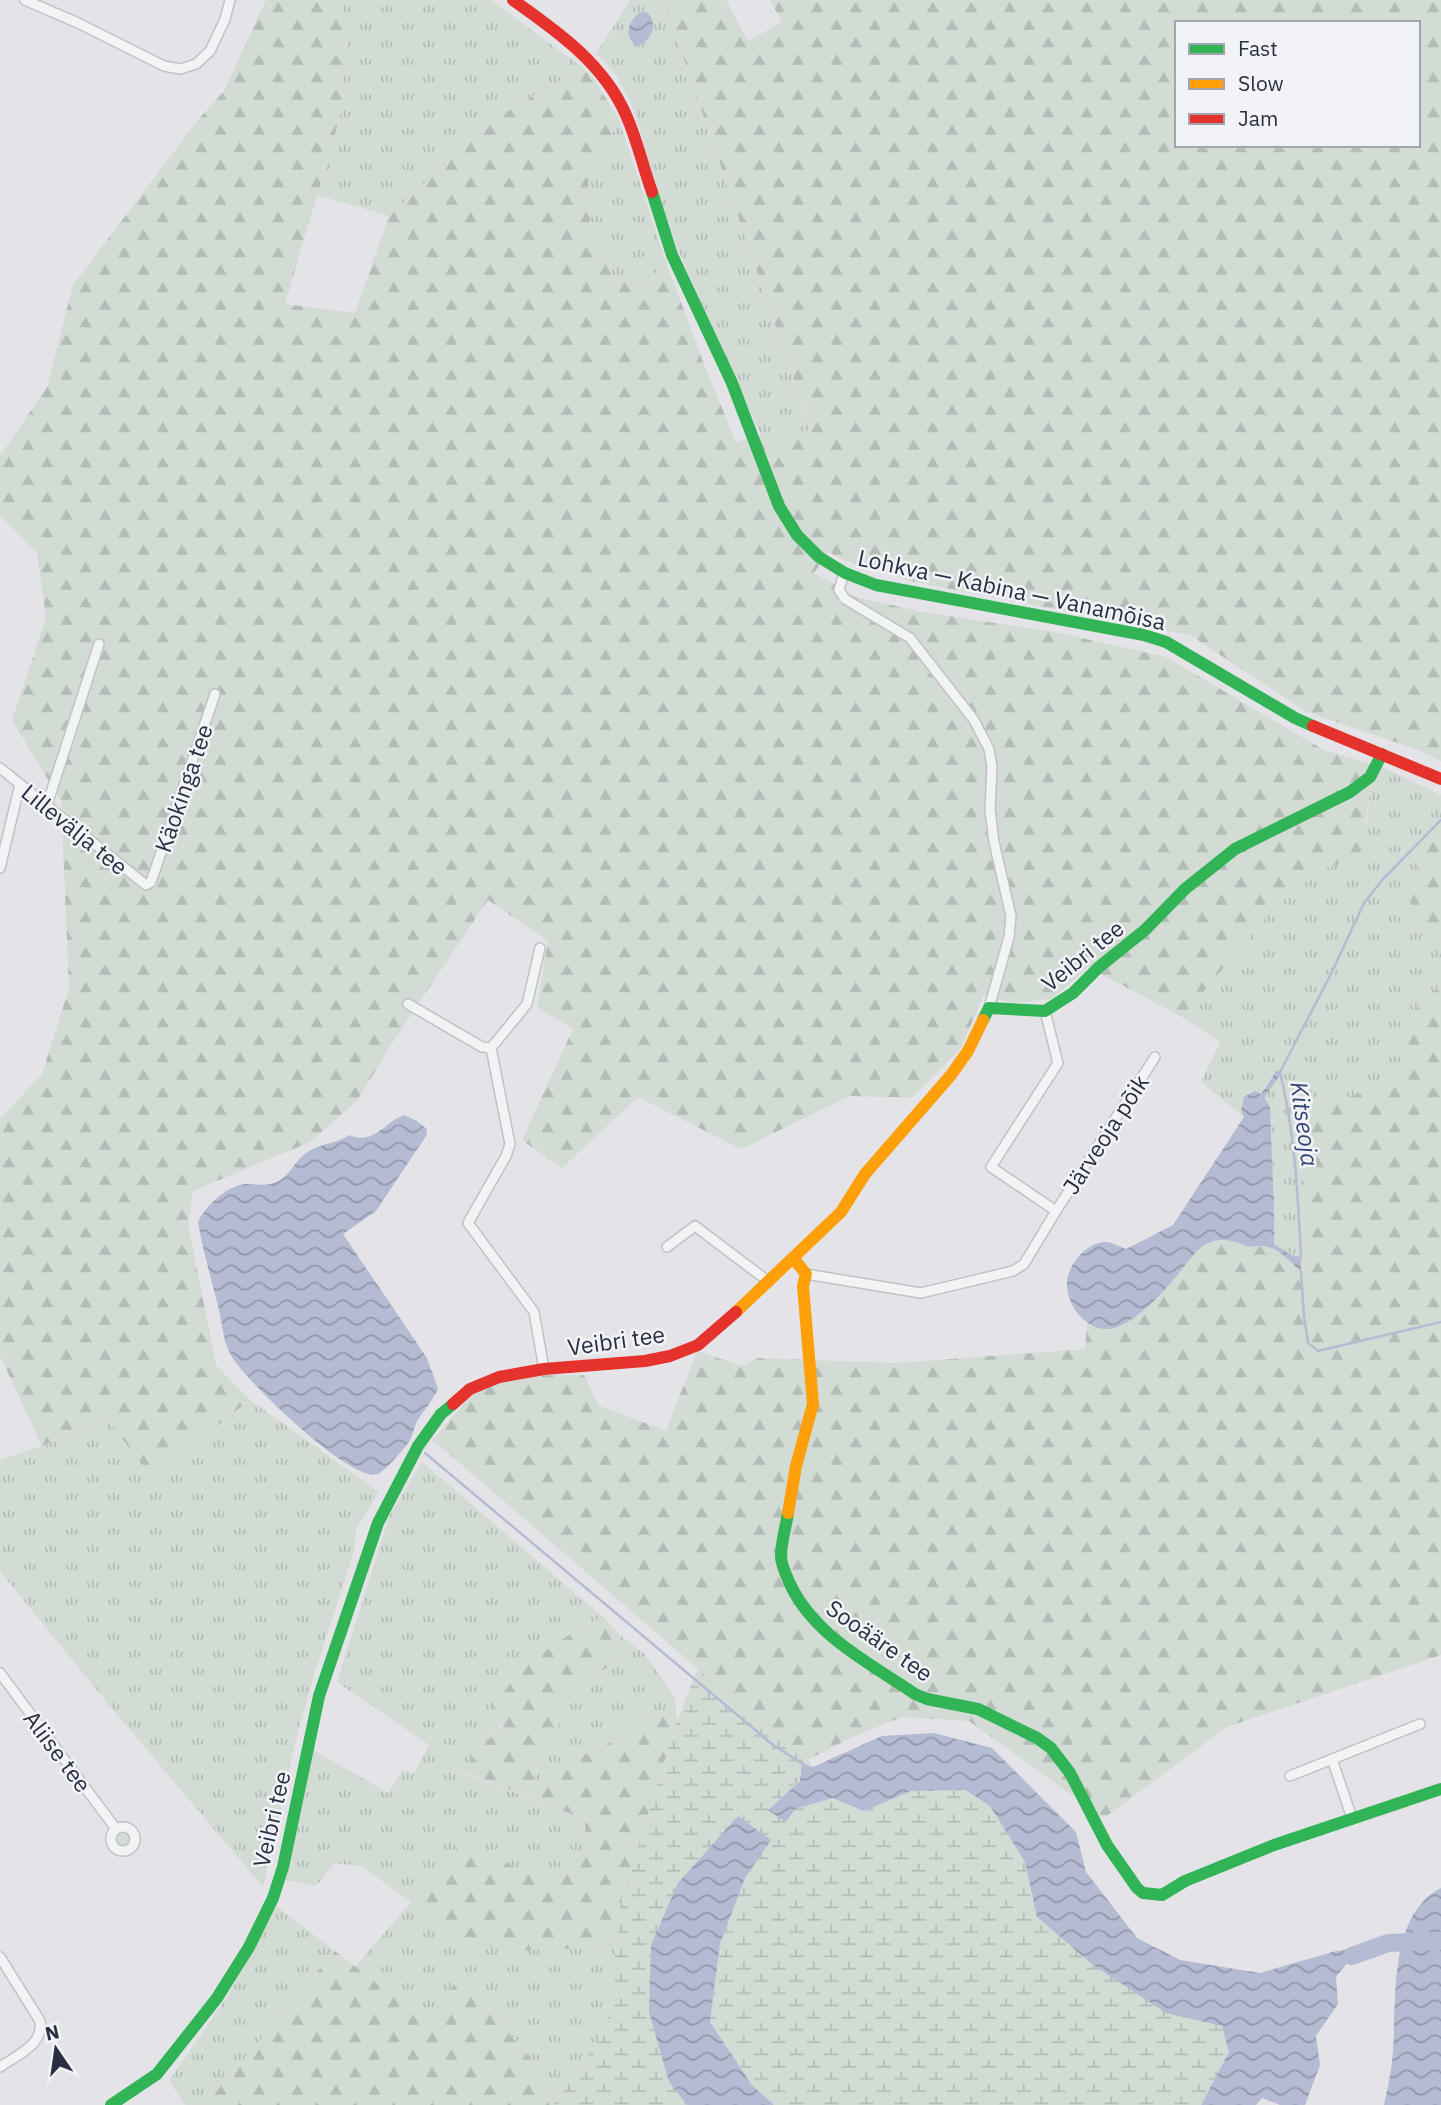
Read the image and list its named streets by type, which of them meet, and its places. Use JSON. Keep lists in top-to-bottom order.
{
  "streets": {
    "street": [
      "Lohkva — Kabina — Vanamõisa",
      "Käokinga tee",
      "Lillevälja tee",
      "Veibri tee",
      "Järveoja põik",
      "Sooääre tee",
      "Aliise tee"
    ]
  },
  "crossings": [
    ["Lohkva — Kabina — Vanamõisa", "Veibri tee"],
    ["Käokinga tee", "Lillevälja tee"],
    ["Järveoja põik", "Sooääre tee"]
  ],
  "water": ["Kitseoja"],
  "legend": ["Fast", "Slow", "Jam"],
  "north": "top"
}
